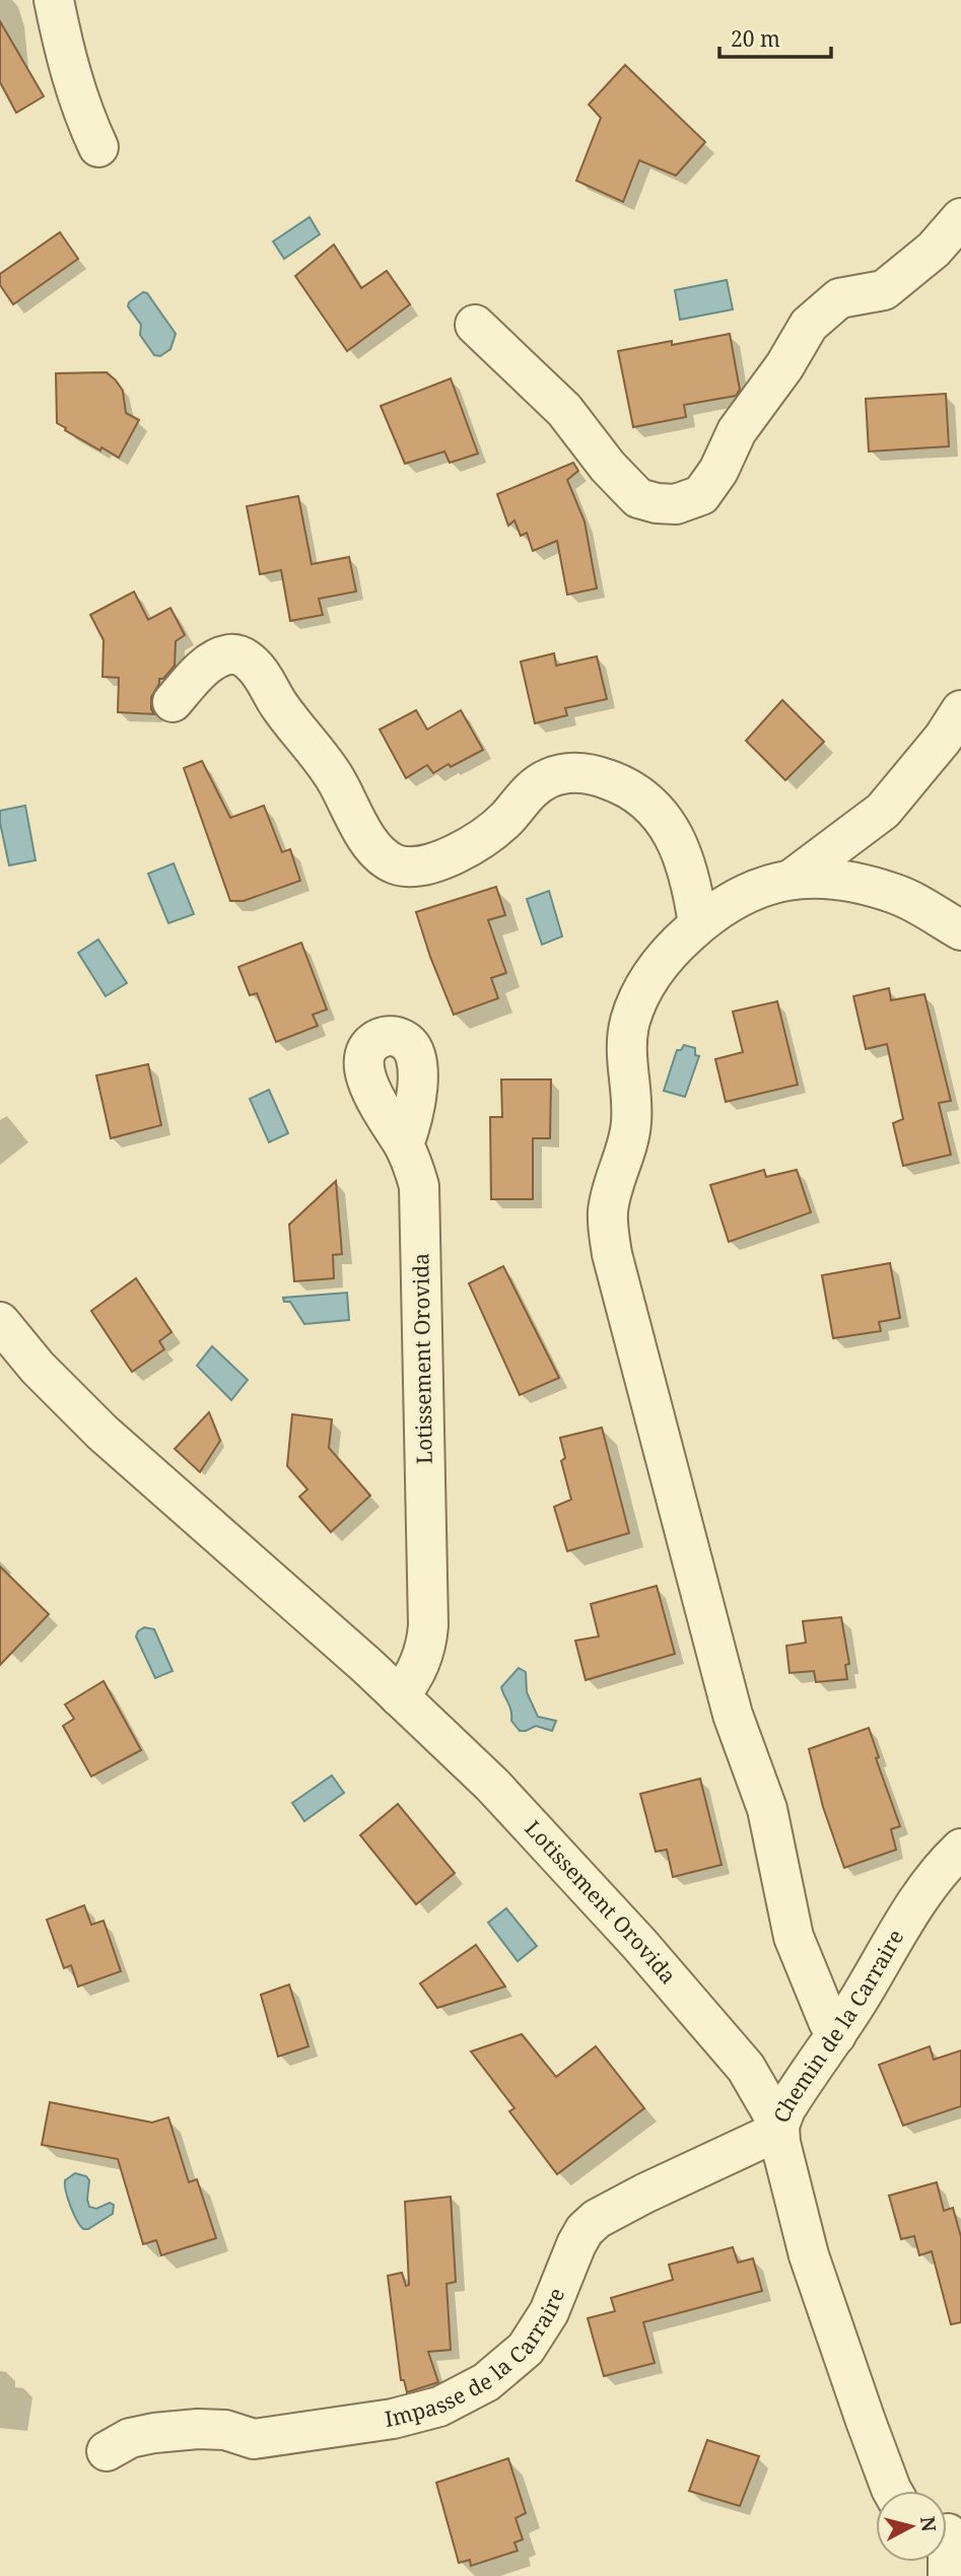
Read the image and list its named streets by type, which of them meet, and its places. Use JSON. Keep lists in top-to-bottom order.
{
  "streets": {
    "street": ["Lotissement Orovida", "Chemin de la Carraire", "Impasse de la Carraire"]
  },
  "crossings": [
    ["Lotissement Orovida", "Chemin de la Carraire"],
    ["Lotissement Orovida", "Impasse de la Carraire"],
    ["Chemin de la Carraire", "Impasse de la Carraire"]
  ],
  "scale_bar": "20 m",
  "north": "right"
}
